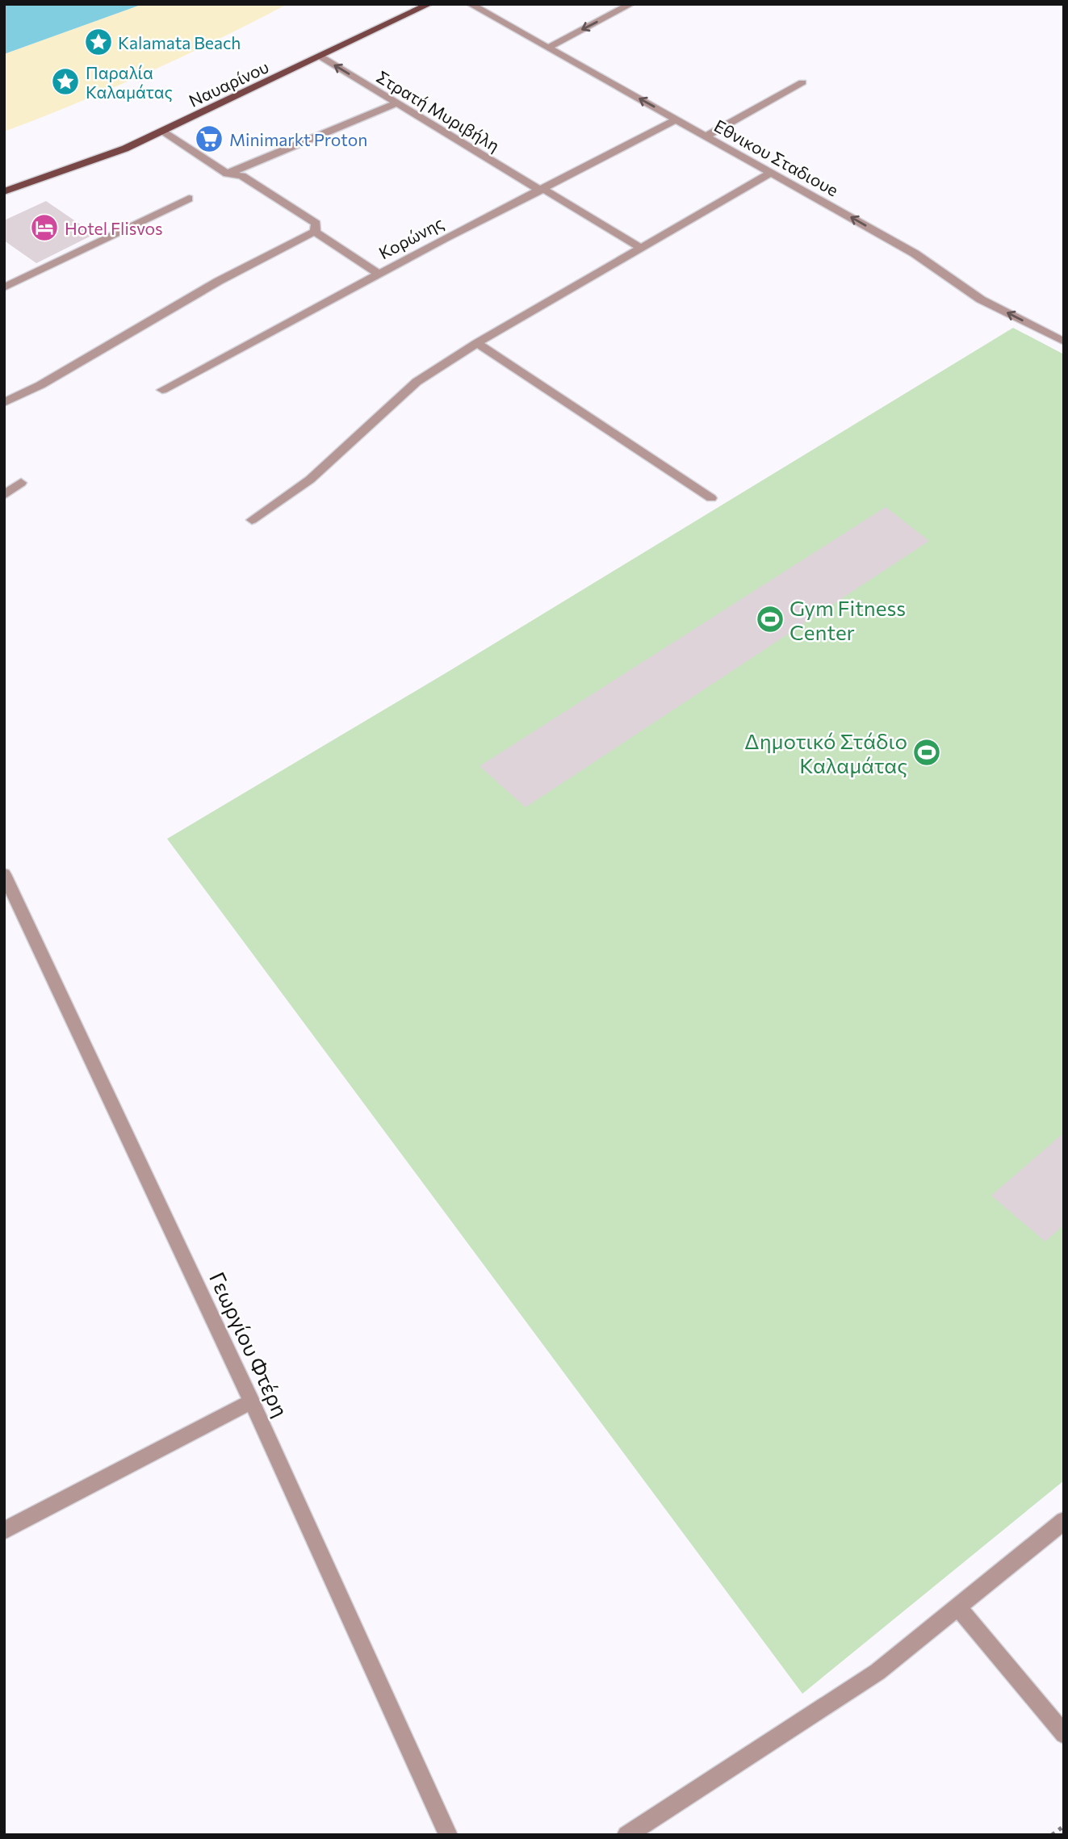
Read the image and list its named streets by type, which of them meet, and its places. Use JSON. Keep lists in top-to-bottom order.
{
  "streets": {
    "main road": ["Ναυαρίνου"],
    "street": [
      "Στρατή Μυριβήλη",
      "Εθνικου Σταδιουe",
      "Κορώνης",
      "Γεωργίου Φτέρη"
    ]
  },
  "crossings": [
    ["Ναυαρίνου", "Στρατή Μυριβήλη"],
    ["Στρατή Μυριβήλη", "Κορώνης"],
    ["Εθνικου Σταδιουe", "Κορώνης"]
  ],
  "one_way": ["Εθνικου Σταδιουe"],
  "places": {
    "place": ["Kalamata Beach", "Παραλία Καλαμάτας"],
    "supermarket": ["Minimarkt Proton"],
    "hotel": ["Hotel Flisvos"],
    "sports": ["Gym Fitness Center", "Δημοτικό Στάδιο Καλαμάτας"]
  }
}
